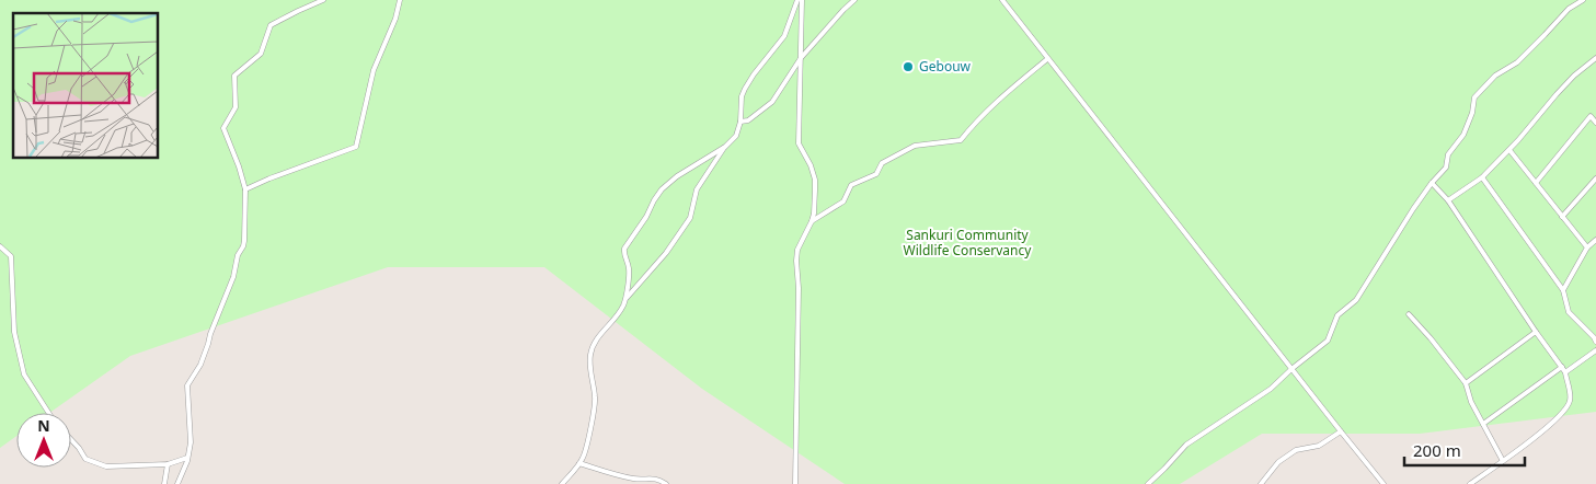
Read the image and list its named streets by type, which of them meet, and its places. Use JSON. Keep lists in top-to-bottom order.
{
  "parks": ["Sankuri Community Wildlife Conservancy"],
  "places": ["Gebouw"],
  "scale_bar": "200 m",
  "north": "top"
}
